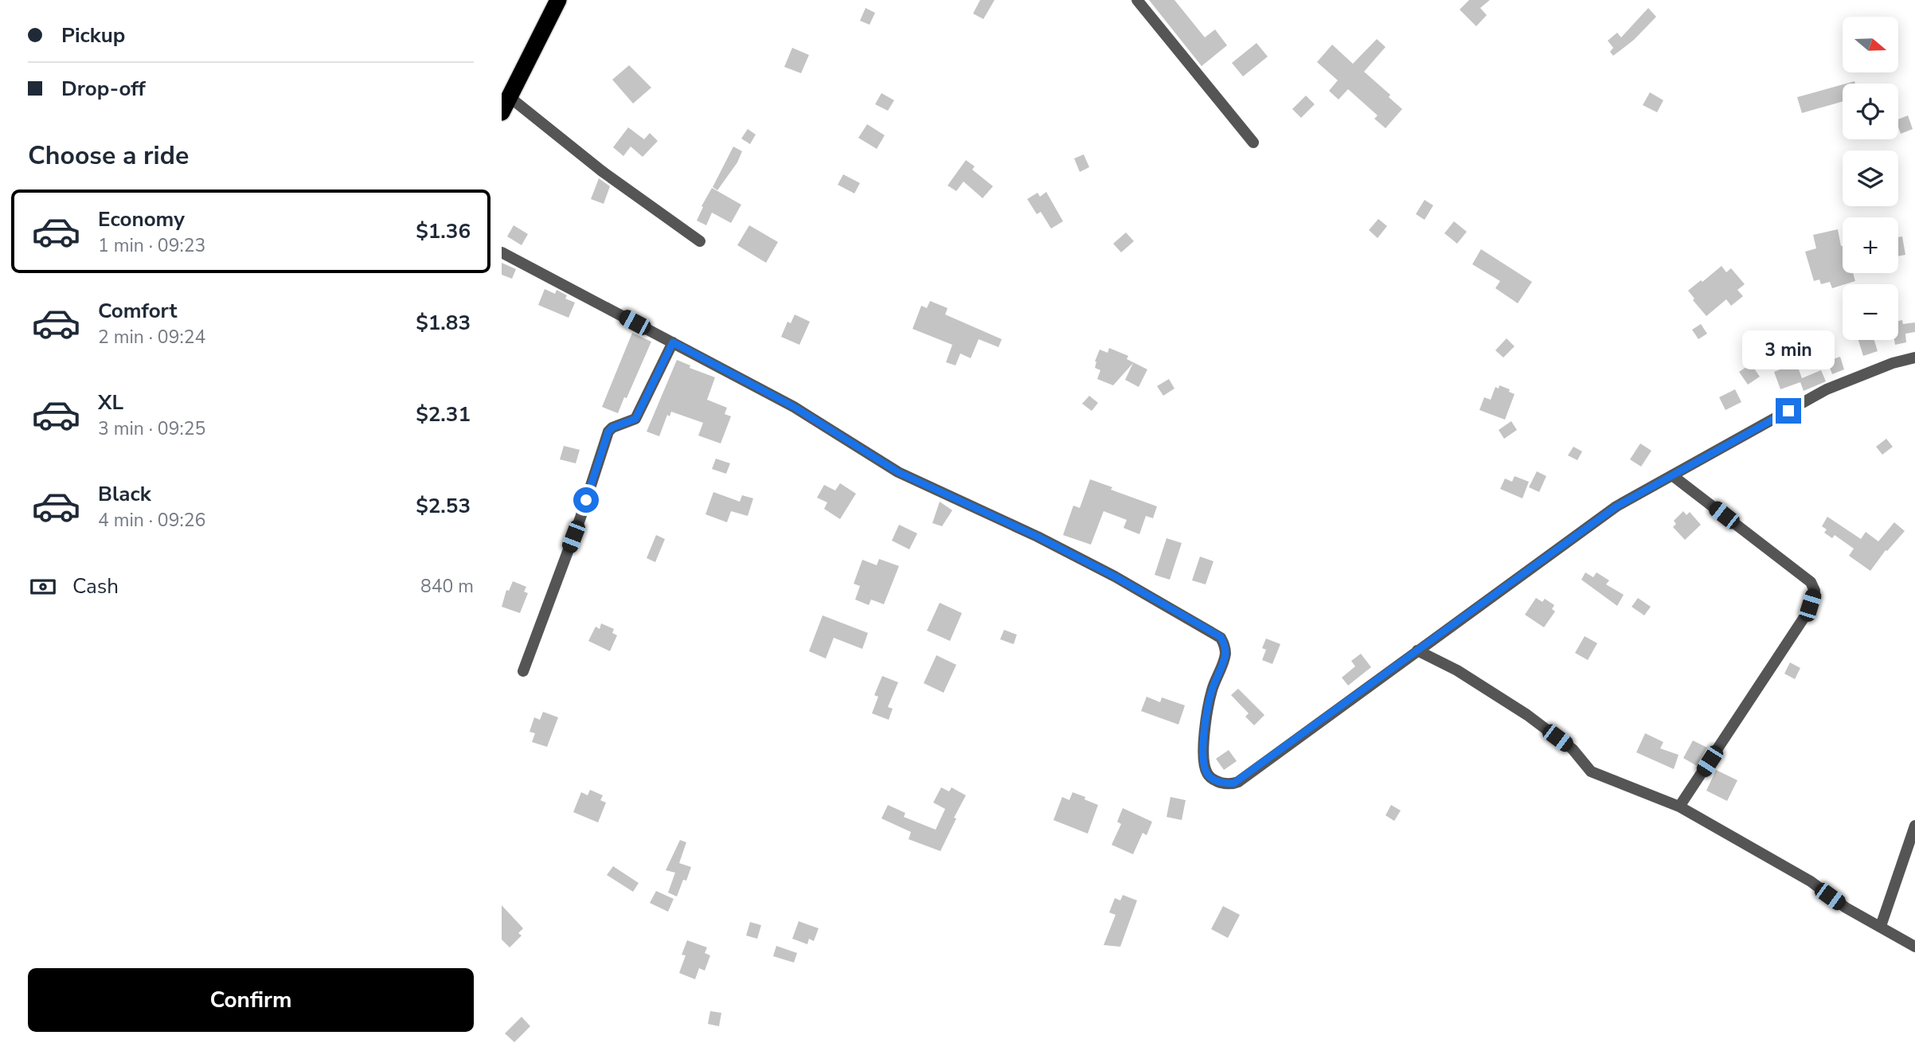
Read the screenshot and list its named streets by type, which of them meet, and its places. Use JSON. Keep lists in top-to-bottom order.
{
  "north": "right",
  "page": {
    "banner": ["Pickup", "Drop-off"],
    "map_buttons": ["+", "−"],
    "heading": "Choose a ride",
    "list": [
      {
        "name": "Economy",
        "note": "1 min · 09:23",
        "value": "$1.36"
      },
      {
        "name": "Comfort",
        "note": "2 min · 09:24",
        "value": "$1.83"
      },
      {
        "name": "XL",
        "note": "3 min · 09:25",
        "value": "$2.31"
      },
      {
        "name": "Black",
        "note": "4 min · 09:26",
        "value": "$2.53"
      }
    ],
    "bubble": "3 min",
    "pay": ["Cash", "840 m"],
    "buttons": "Confirm"
  }
}
